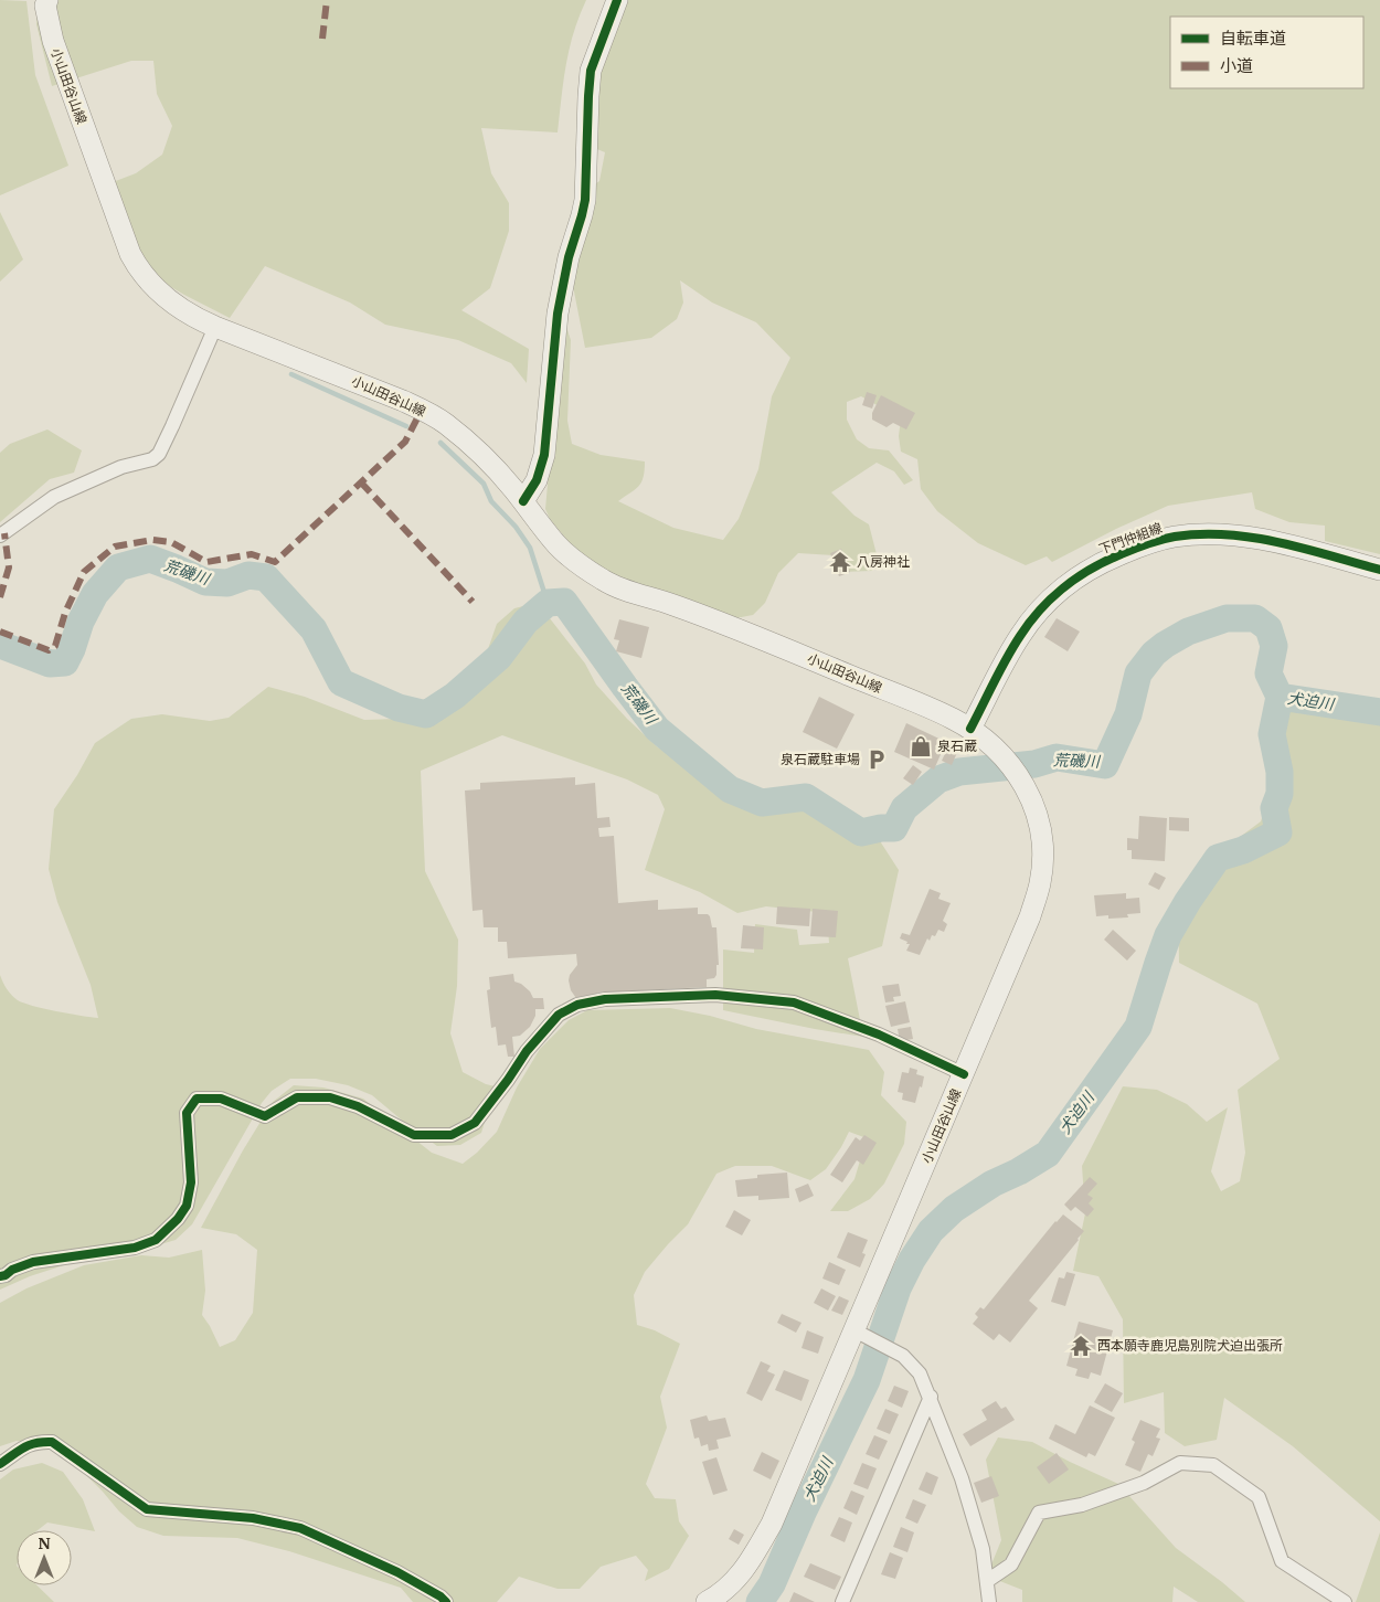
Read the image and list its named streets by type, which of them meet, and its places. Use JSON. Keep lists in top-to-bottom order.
{
  "streets": {
    "main road": ["小山田谷山線", "下門仲組線"]
  },
  "crossings": [
    ["小山田谷山線", "下門仲組線"]
  ],
  "water": ["荒磯川", "犬迫川"],
  "places": {
    "temple": ["八房神社", "西本願寺鹿児島別院犬迫出張所"],
    "shop": ["泉石蔵"],
    "parking": ["泉石蔵駐車場"]
  },
  "legend": ["自転車道", "小道"],
  "north": "top"
}
